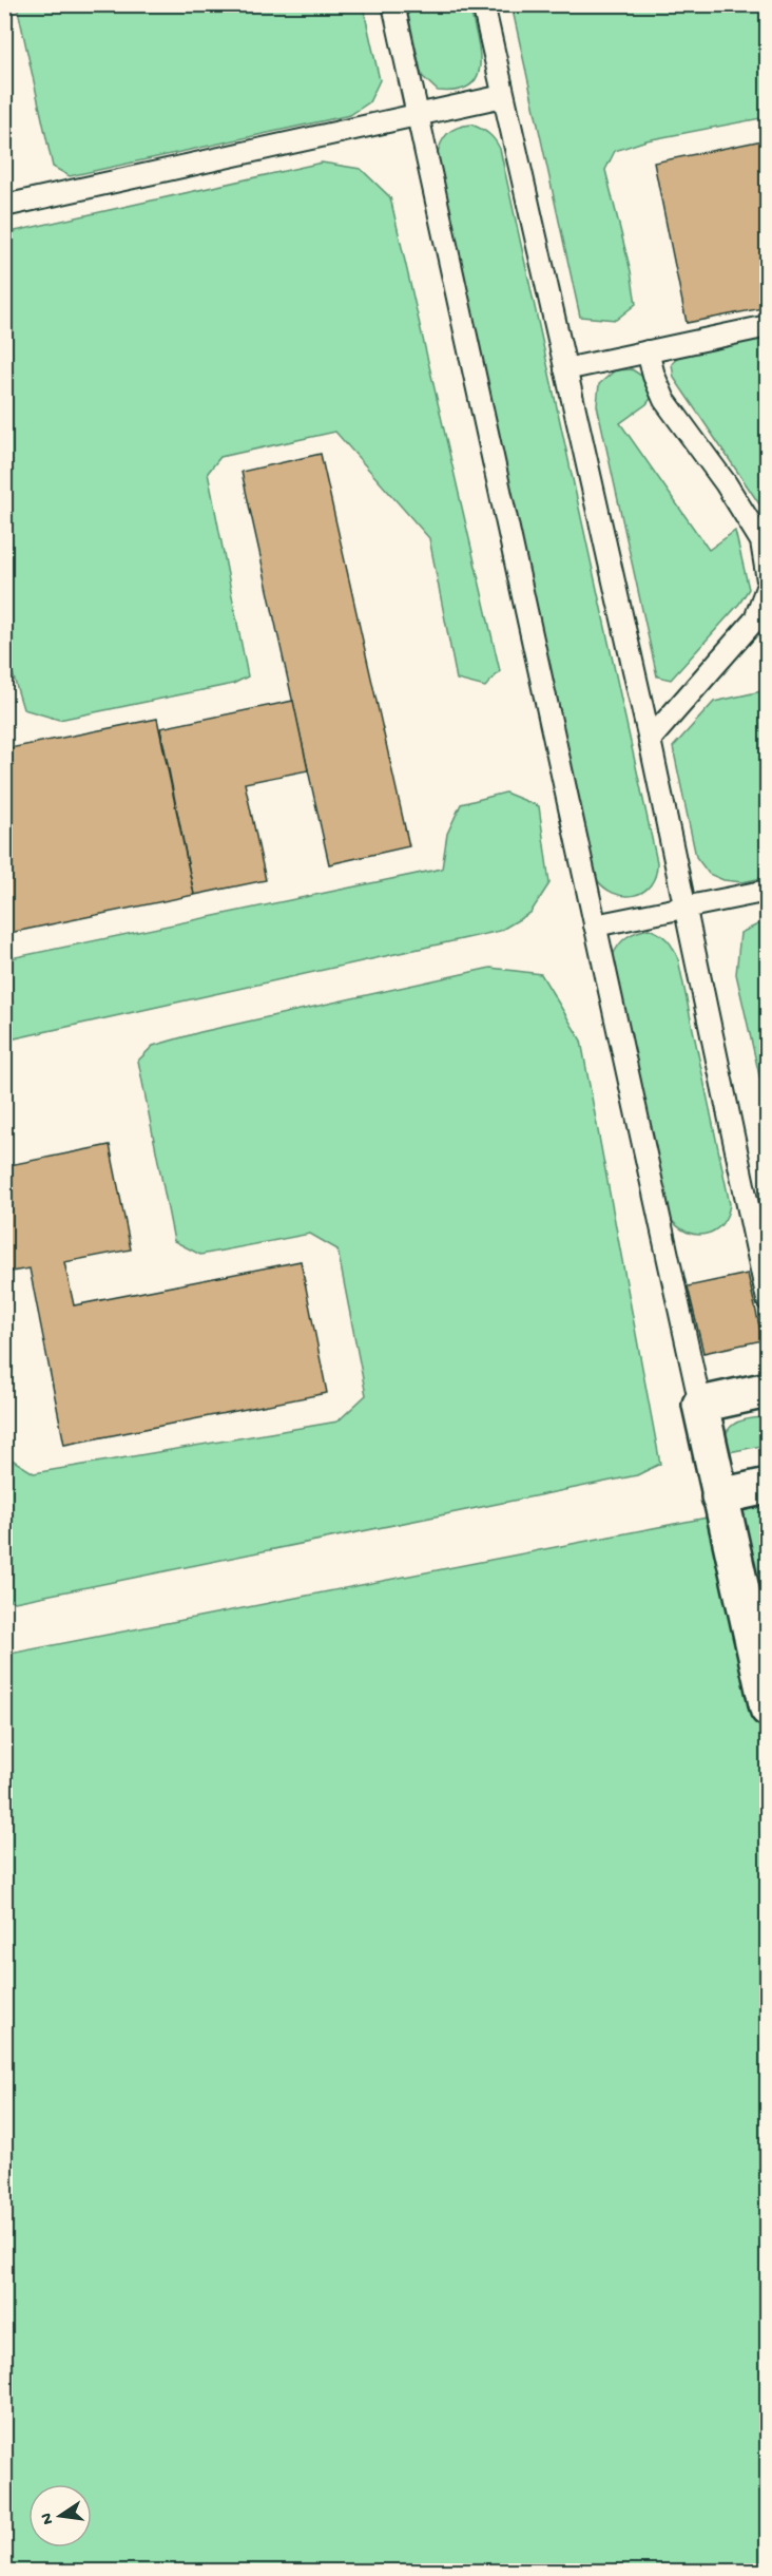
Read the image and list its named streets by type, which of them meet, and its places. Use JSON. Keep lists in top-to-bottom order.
{
  "north": "left"
}
